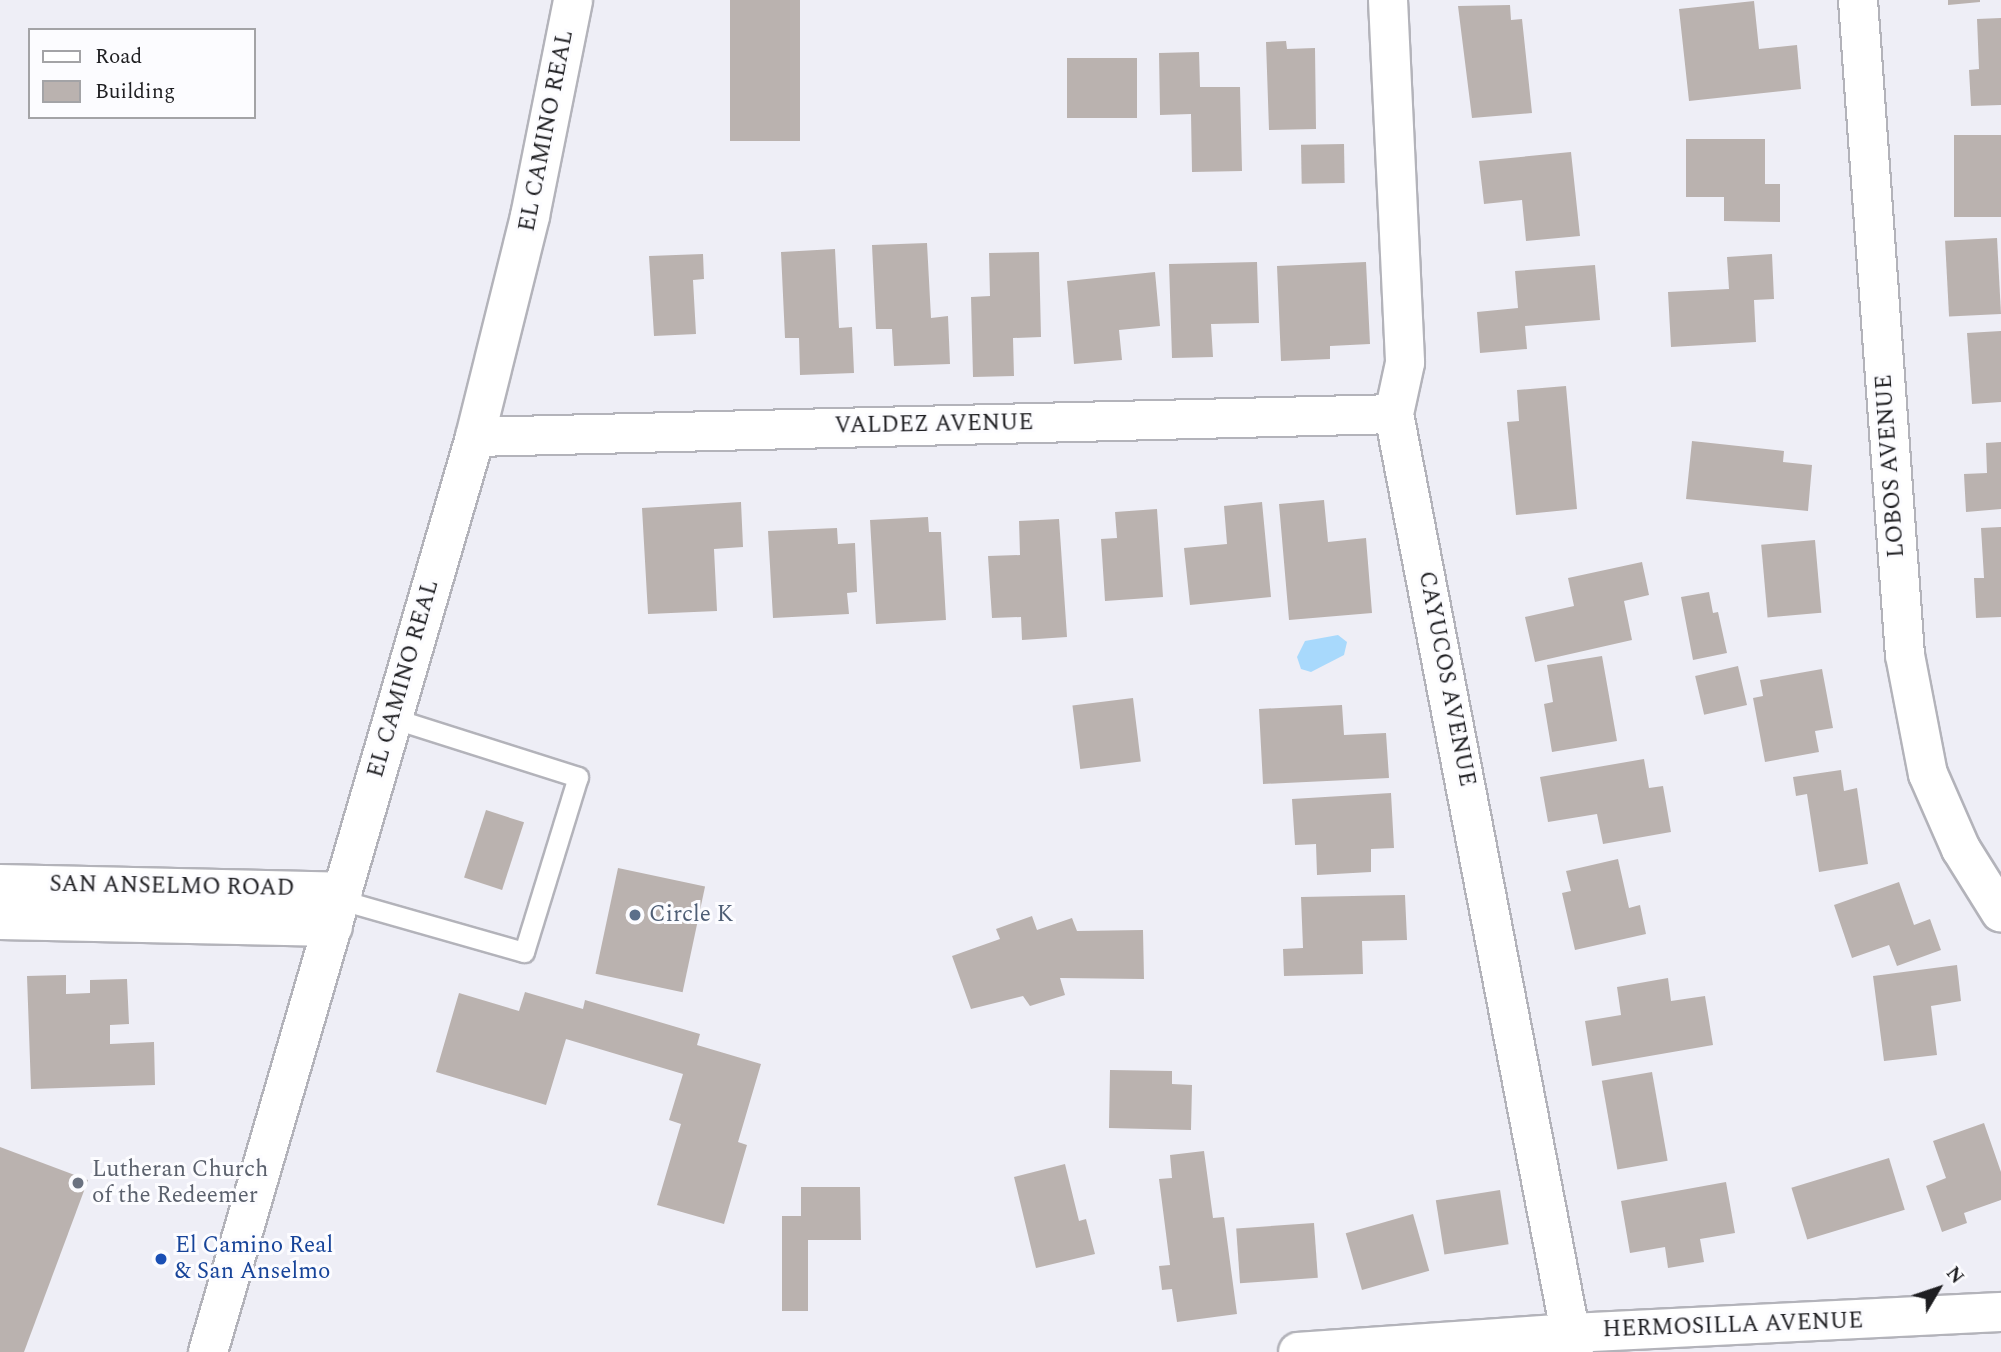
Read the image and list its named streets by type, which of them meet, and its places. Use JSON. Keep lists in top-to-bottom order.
{
  "streets": {
    "street": [
      "EL CAMINO REAL",
      "VALDEZ AVENUE",
      "LOBOS AVENUE",
      "CAYUCOS AVENUE",
      "SAN ANSELMO ROAD",
      "HERMOSILLA AVENUE"
    ]
  },
  "crossings": [
    ["EL CAMINO REAL", "VALDEZ AVENUE"],
    ["EL CAMINO REAL", "SAN ANSELMO ROAD"],
    ["VALDEZ AVENUE", "CAYUCOS AVENUE"],
    ["CAYUCOS AVENUE", "HERMOSILLA AVENUE"]
  ],
  "places": ["Circle K", "Lutheran Church of the Redeemer", "El Camino Real & San Anselmo"],
  "legend": ["Road", "Building"],
  "north": "top right"
}
